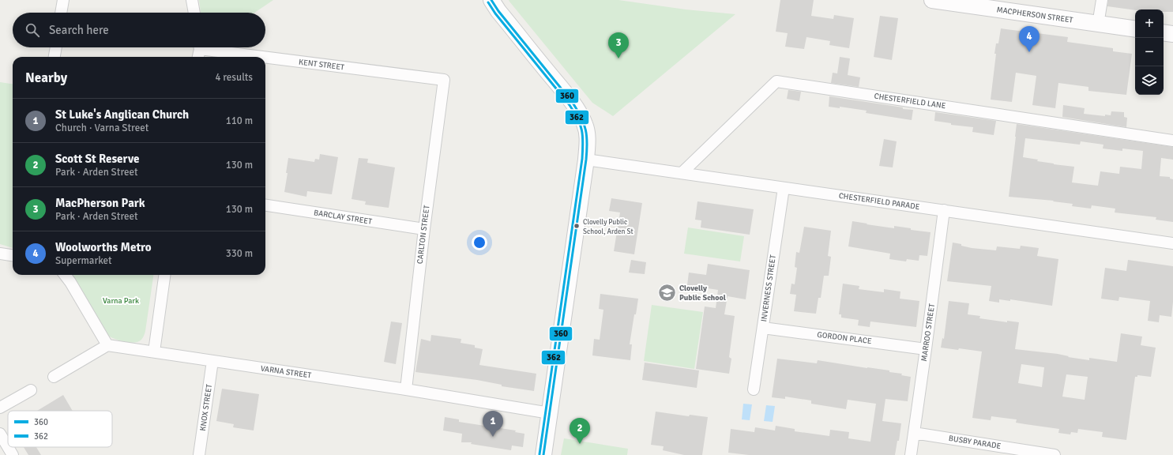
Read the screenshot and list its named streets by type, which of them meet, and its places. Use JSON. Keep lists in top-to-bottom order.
{
  "streets": {
    "main road": ["MACPHERSON STREET"],
    "street": [
      "KENT STREET",
      "CHESTERFIELD LANE",
      "CHESTERFIELD PARADE",
      "BARCLAY STREET",
      "CARLTON STREET",
      "INVERNESS STREET",
      "MARROO STREET",
      "GORDON PLACE",
      "VARNA STREET",
      "KNOX STREET",
      "BUSBY PARADE"
    ]
  },
  "crossings": [
    ["KENT STREET", "CARLTON STREET"],
    ["CHESTERFIELD LANE", "CHESTERFIELD PARADE"],
    ["CHESTERFIELD PARADE", "INVERNESS STREET"],
    ["CHESTERFIELD PARADE", "MARROO STREET"],
    ["BARCLAY STREET", "CARLTON STREET"],
    ["CARLTON STREET", "VARNA STREET"],
    ["INVERNESS STREET", "GORDON PLACE"],
    ["MARROO STREET", "GORDON PLACE"],
    ["MARROO STREET", "BUSBY PARADE"],
    ["VARNA STREET", "KNOX STREET"]
  ],
  "parks": ["Varna Park"],
  "places": {
    "other": ["Clovelly Public School, Arden St"],
    "school or university": ["Clovelly Public School"]
  },
  "lines": ["transit line 360", "transit line 362"],
  "legend": ["360", "362"],
  "page": {
    "map_buttons": ["+", "−"],
    "search": "Search here",
    "pins": [
      "4",
      "3",
      "1",
      "2"
    ],
    "heading": ["Nearby", "4 results"],
    "list": [
      {
        "mark": "1",
        "name": "St Luke's Anglican Church",
        "note": "Church · Varna Street",
        "value": "110 m"
      },
      {
        "mark": "2",
        "name": "Scott St Reserve",
        "note": "Park · Arden Street",
        "value": "130 m"
      },
      {
        "mark": "3",
        "name": "MacPherson Park",
        "note": "Park · Arden Street",
        "value": "130 m"
      },
      {
        "mark": "4",
        "name": "Woolworths Metro",
        "note": "Supermarket",
        "value": "330 m"
      }
    ]
  }
}
